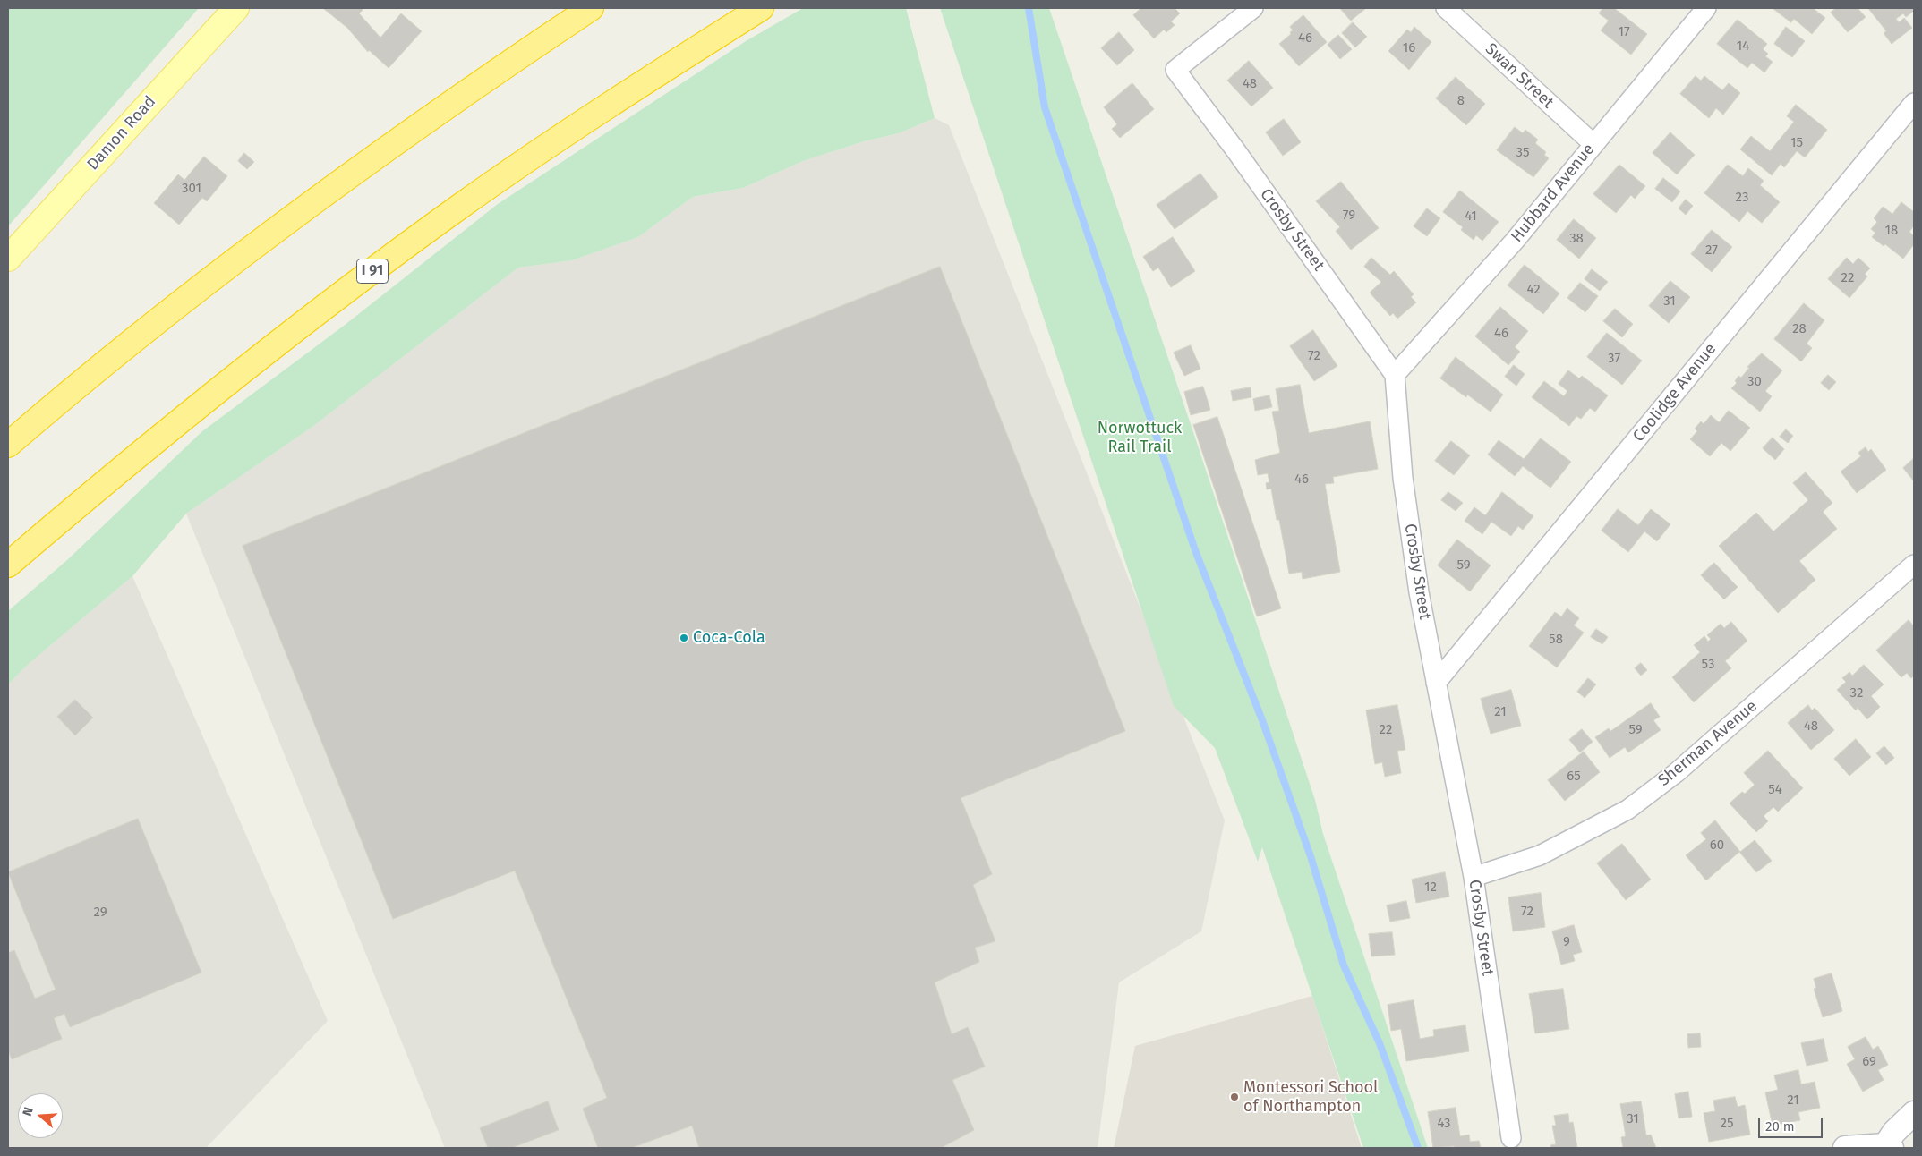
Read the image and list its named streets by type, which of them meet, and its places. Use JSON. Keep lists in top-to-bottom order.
{
  "streets": {
    "highway": ["I 91"],
    "main road": ["Damon Road"],
    "street": [
      "Swan Street",
      "Hubbard Avenue",
      "Crosby Street",
      "Coolidge Avenue",
      "Sherman Avenue"
    ]
  },
  "crossings": [
    ["Swan Street", "Hubbard Avenue"],
    ["Hubbard Avenue", "Crosby Street"],
    ["Crosby Street", "Coolidge Avenue"],
    ["Crosby Street", "Sherman Avenue"]
  ],
  "parks": ["Norwottuck Rail Trail"],
  "places": ["Coca-Cola", "Montessori School of Northampton"],
  "house_numbers": [
    "17",
    "46",
    "14",
    "16",
    "48",
    "8",
    "15",
    "35",
    "301",
    "23",
    "79",
    "41",
    "18",
    "38",
    "27",
    "22",
    "42",
    "31",
    "28",
    "46",
    "72",
    "37",
    "30",
    "46",
    "59",
    "58",
    "53",
    "32",
    "21",
    "48",
    "22",
    "59",
    "65",
    "54",
    "60",
    "12",
    "72",
    "29",
    "9",
    "69",
    "21",
    "31",
    "43",
    "25"
  ],
  "scale_bar": "20 m",
  "north": "left"
}
